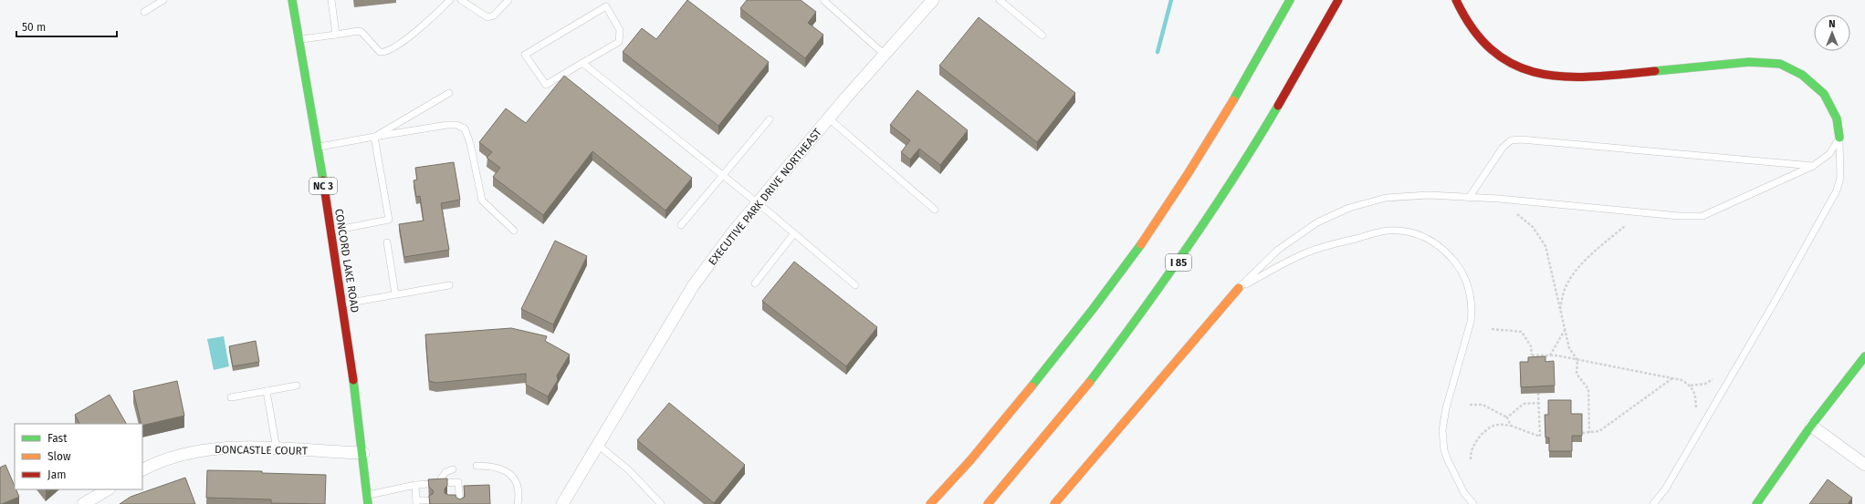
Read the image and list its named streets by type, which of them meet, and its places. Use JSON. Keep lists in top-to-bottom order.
{
  "streets": {
    "main road": ["NC 3", "CONCORD LAKE ROAD", "I 85"],
    "street": ["EXECUTIVE PARK DRIVE NORTHEAST", "DONCASTLE COURT"]
  },
  "crossings": [
    ["CONCORD LAKE ROAD", "DONCASTLE COURT"]
  ],
  "legend": ["Fast", "Slow", "Jam"],
  "scale_bar": "50 m",
  "north": "top"
}
